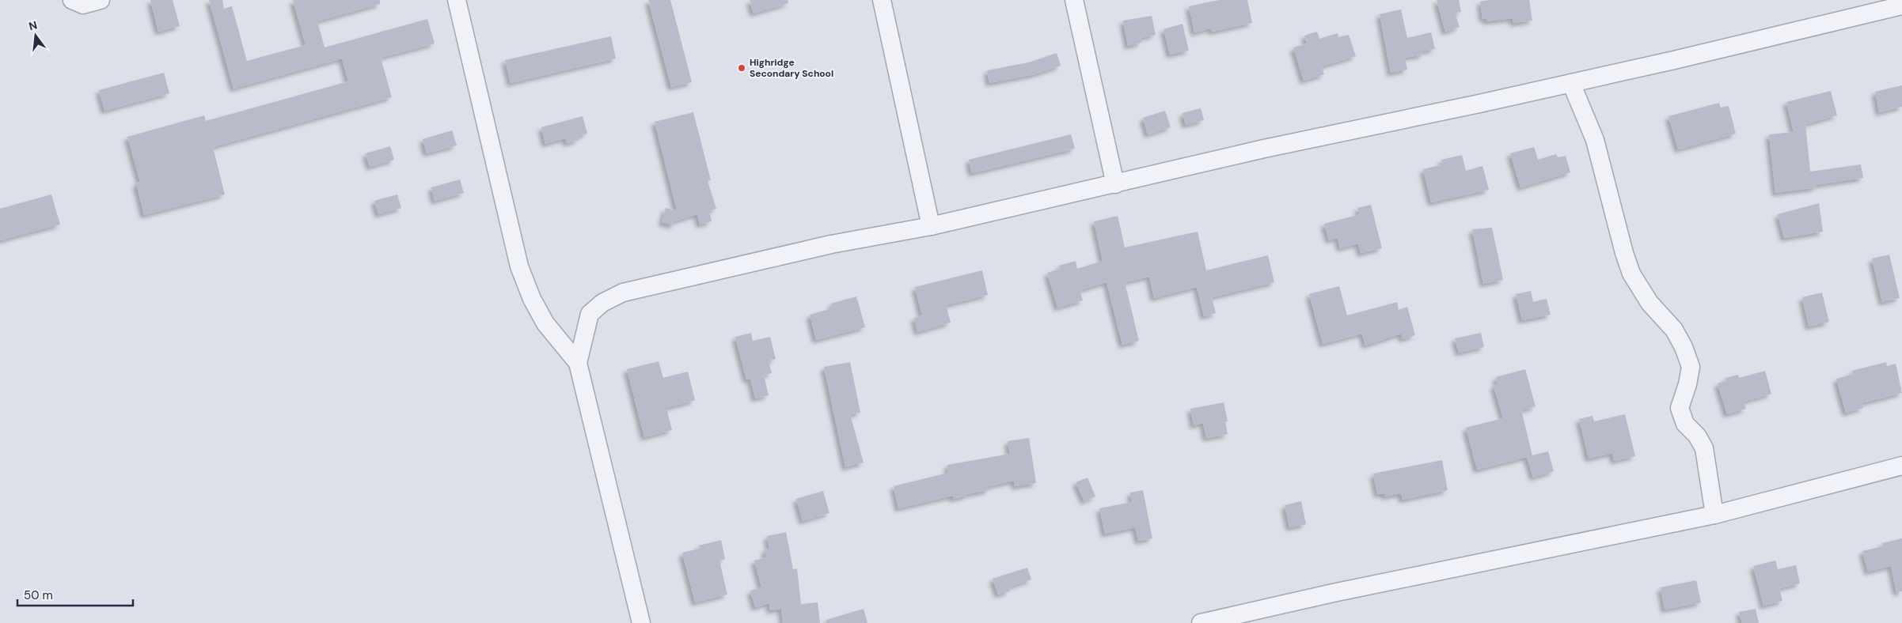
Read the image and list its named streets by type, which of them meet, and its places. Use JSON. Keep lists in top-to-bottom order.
{
  "places": ["Highridge Secondary School"],
  "scale_bar": "50 m",
  "north": "top"
}
